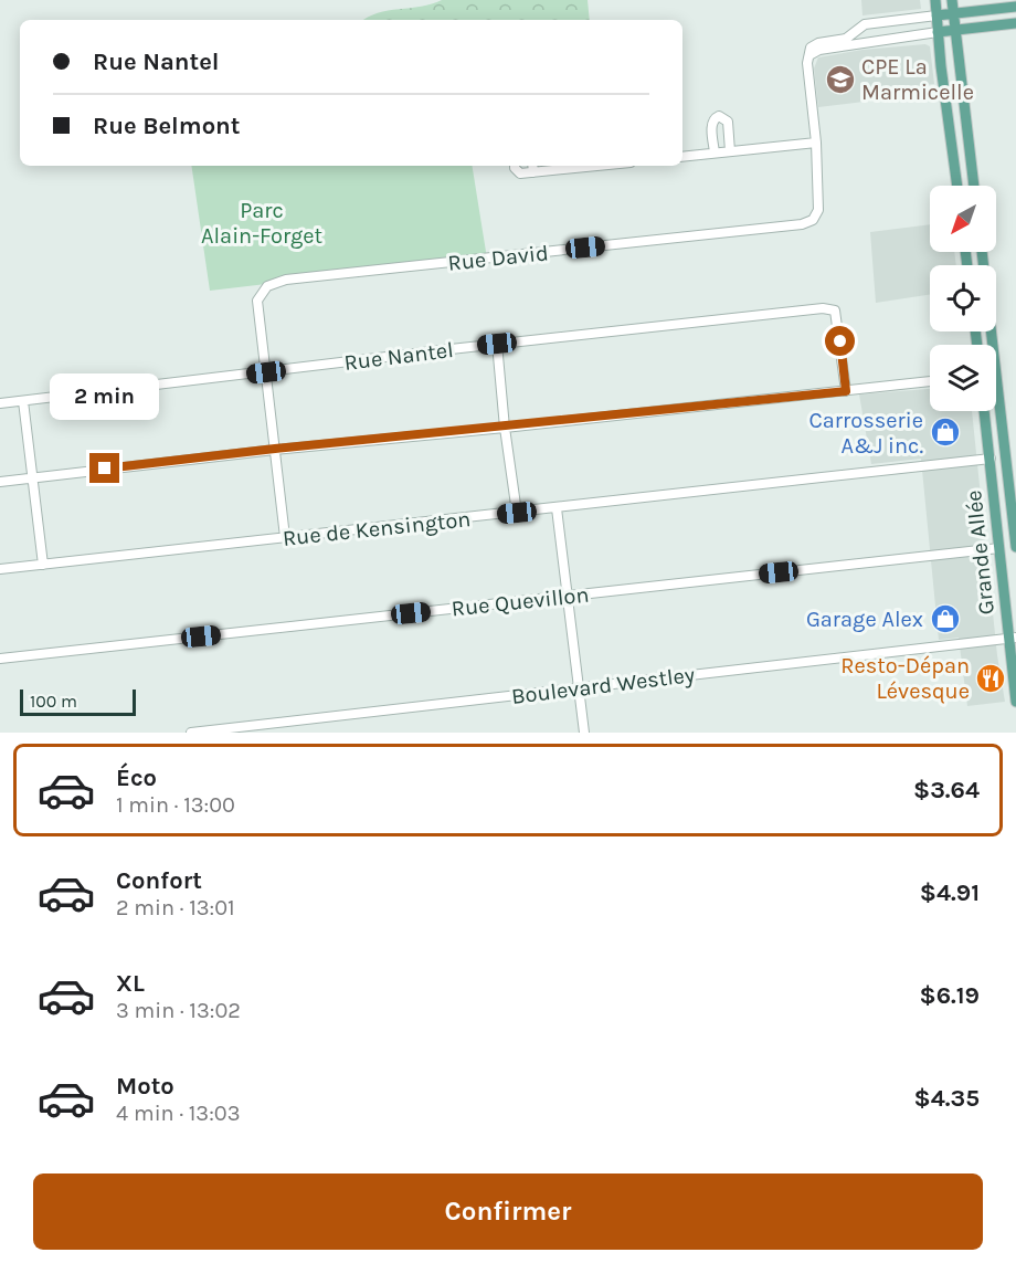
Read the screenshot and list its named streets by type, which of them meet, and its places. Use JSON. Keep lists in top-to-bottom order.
{
  "streets": {
    "main road": ["Grande Allée"],
    "street": [
      "Rue David",
      "Rue Nantel",
      "Rue de Kensington",
      "Rue Quevillon",
      "Boulevard Westley"
    ]
  },
  "crossings": [
    ["Rue David", "Rue Nantel"],
    ["Rue de Kensington", "Grande Allée"],
    ["Grande Allée", "Rue Quevillon"],
    ["Grande Allée", "Boulevard Westley"]
  ],
  "parks": ["Parc Alain-Forget"],
  "places": {
    "school or university": ["CPE La Marmicelle"],
    "shop": ["Carrosserie A&J inc.", "Garage Alex"],
    "restaurant": ["Resto-Dépan Lévesque"]
  },
  "scale_bar": "100 m",
  "north": "bottom left",
  "page": {
    "banner": ["Rue Nantel", "Rue Belmont"],
    "bubble": "2 min",
    "scale": "100 m",
    "list": [
      {
        "name": "Éco",
        "note": "1 min · 13:00",
        "value": "$3.64"
      },
      {
        "name": "Confort",
        "note": "2 min · 13:01",
        "value": "$4.91"
      },
      {
        "name": "XL",
        "note": "3 min · 13:02",
        "value": "$6.19"
      },
      {
        "name": "Moto",
        "note": "4 min · 13:03",
        "value": "$4.35"
      }
    ],
    "buttons": "Confirmer"
  }
}
